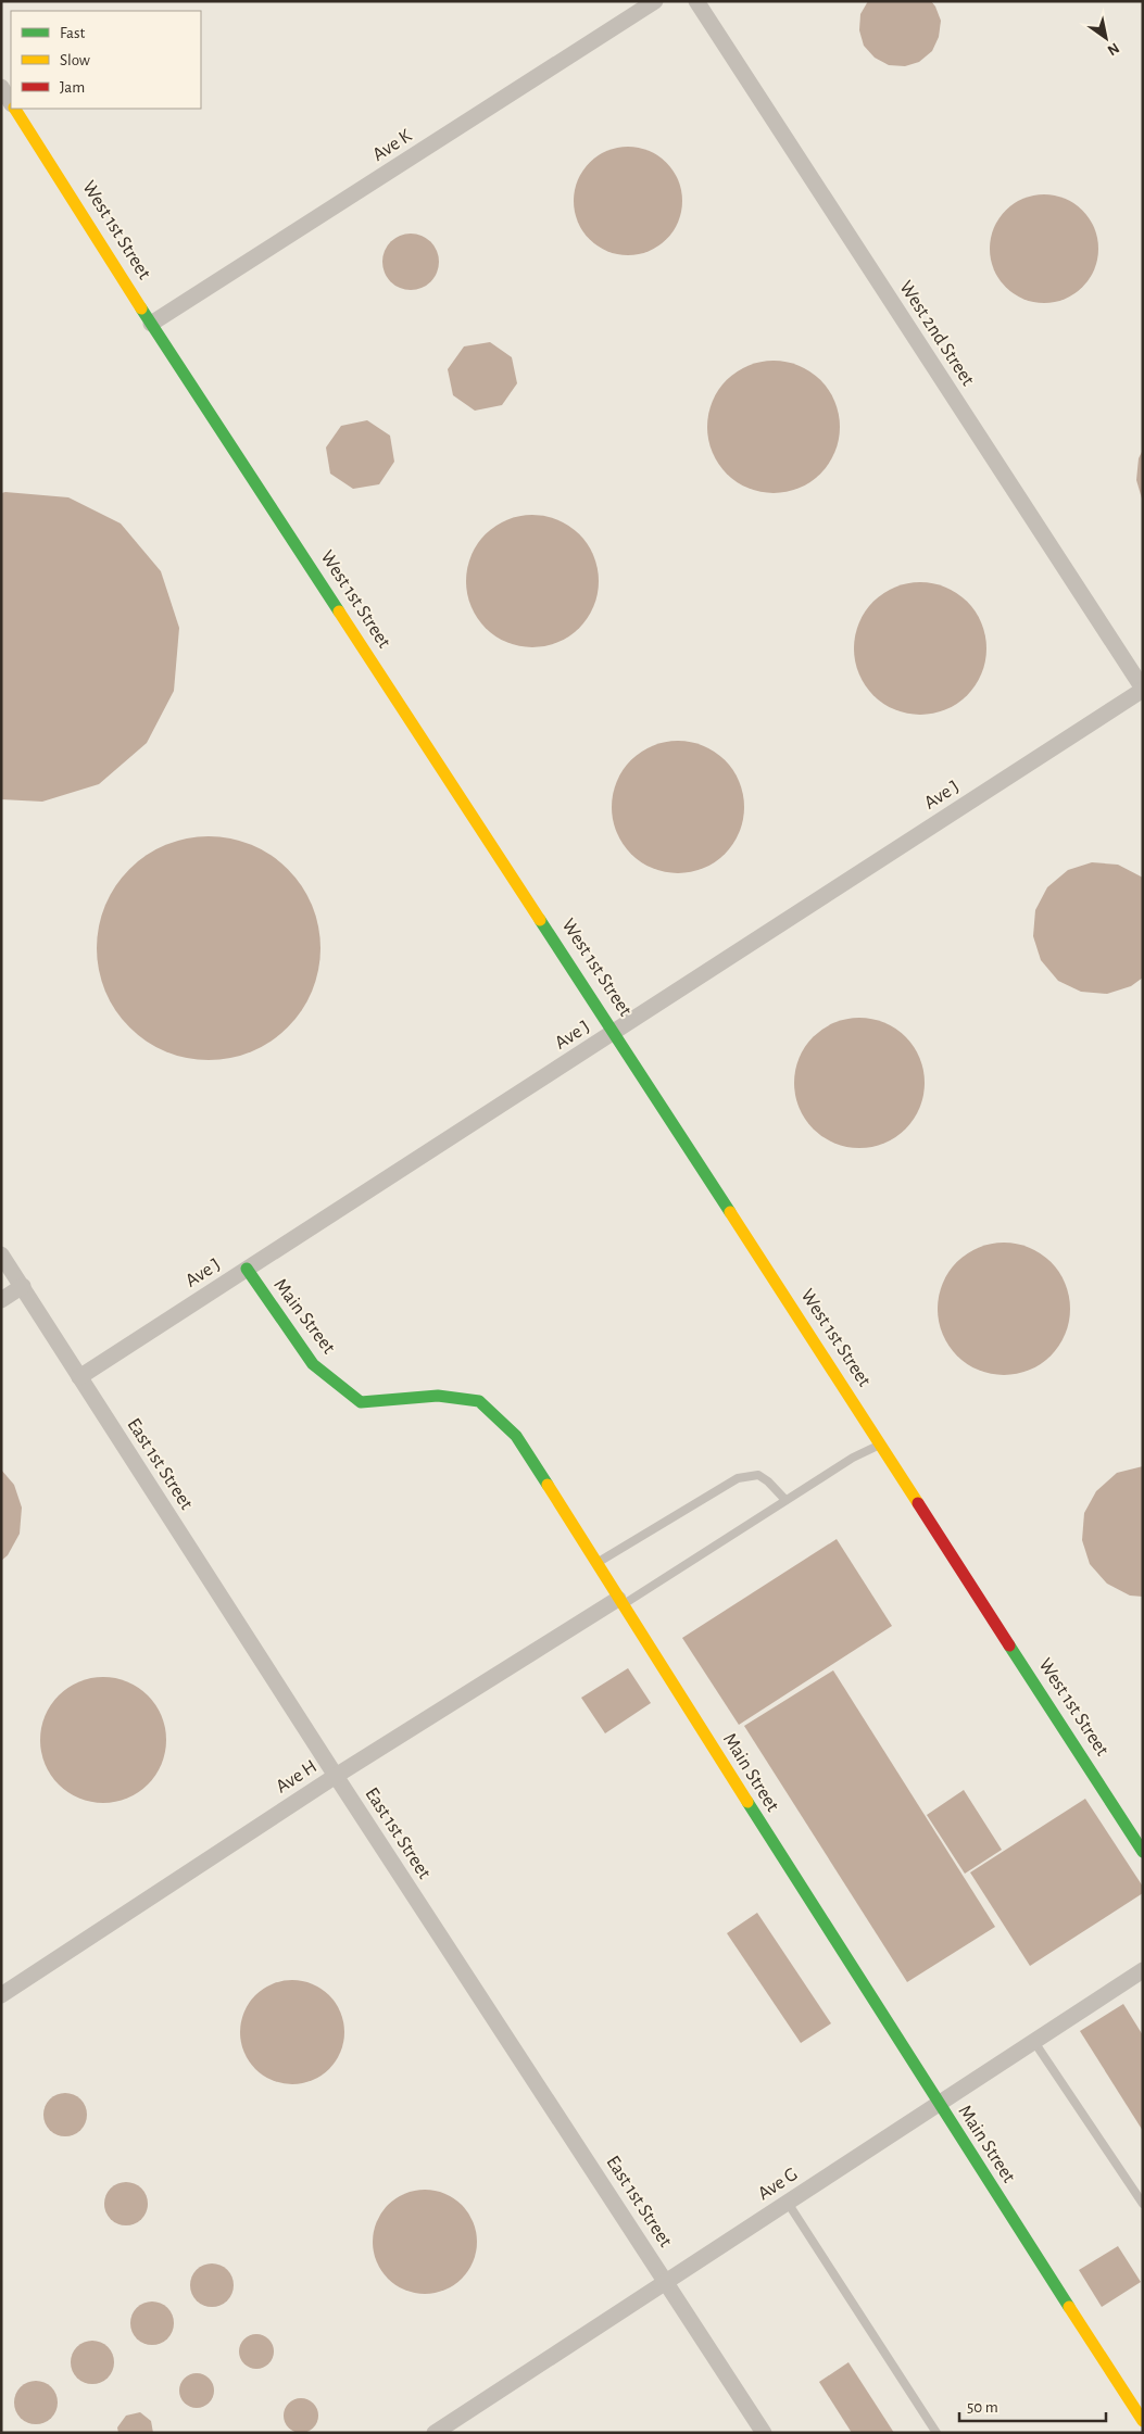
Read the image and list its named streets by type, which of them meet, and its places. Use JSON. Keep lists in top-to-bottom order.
{
  "streets": {
    "street": [
      "Ave K",
      "West 1st Street",
      "West 2nd Street",
      "Ave J",
      "Main Street",
      "East 1st Street",
      "Ave H",
      "Ave G"
    ]
  },
  "crossings": [
    ["Ave K", "West 1st Street"],
    ["West 1st Street", "Ave J"],
    ["West 2nd Street", "Ave J"],
    ["Ave J", "Main Street"],
    ["Ave J", "East 1st Street"],
    ["Main Street", "Ave H"],
    ["Main Street", "Ave G"],
    ["East 1st Street", "Ave H"],
    ["East 1st Street", "Ave G"]
  ],
  "legend": ["Fast", "Slow", "Jam"],
  "scale_bar": "50 m",
  "north": "bottom right"
}
